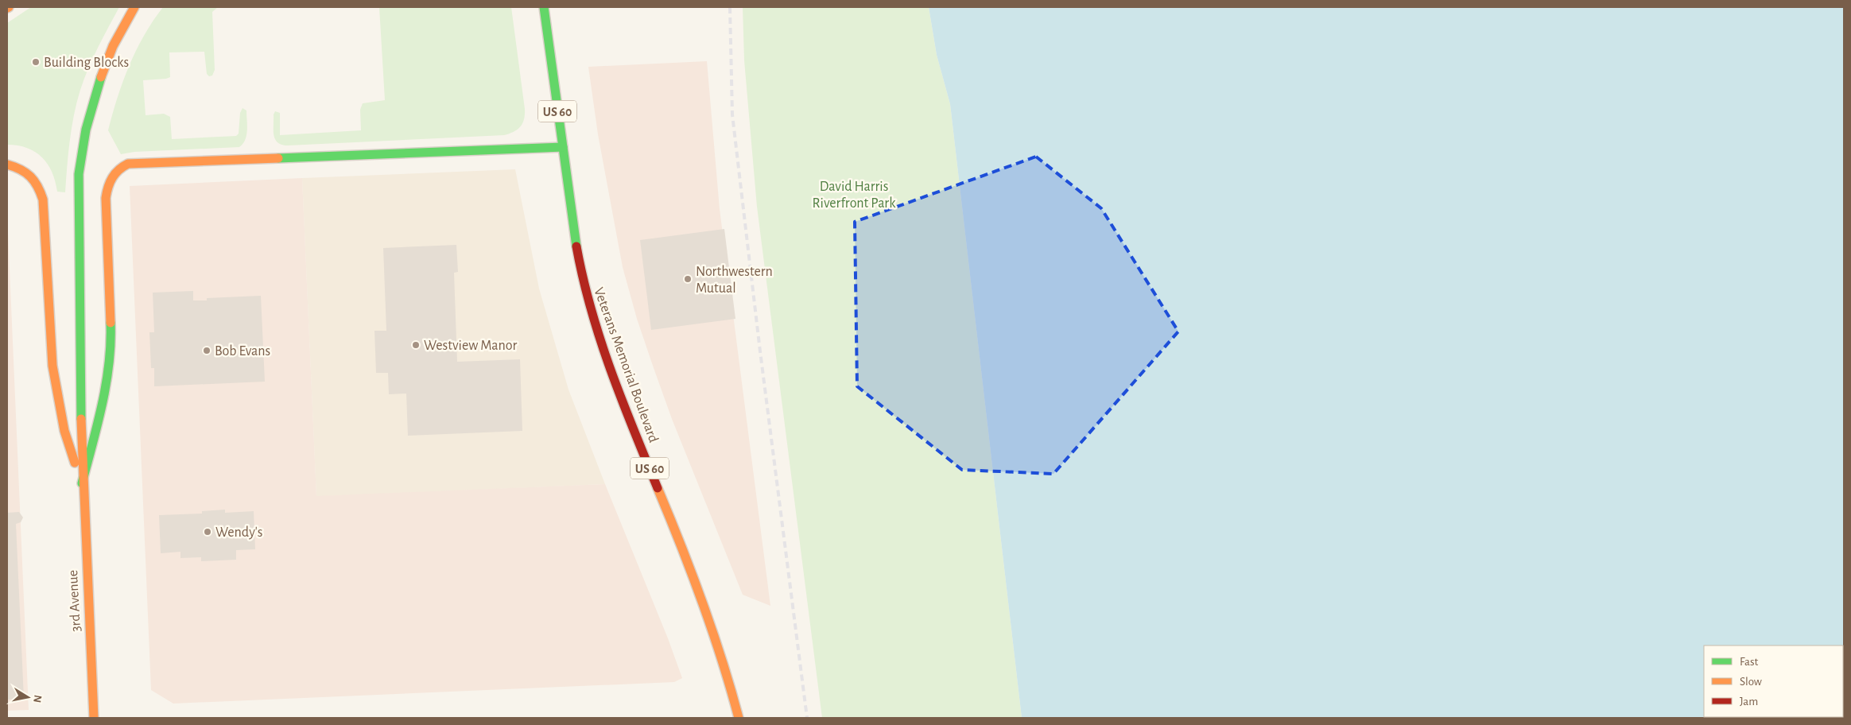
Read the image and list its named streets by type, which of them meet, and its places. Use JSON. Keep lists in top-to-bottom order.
{
  "streets": {
    "main road": ["US 60", "Veterans Memorial Boulevard", "3rd Avenue"]
  },
  "parks": ["David Harris Riverfront Park"],
  "places": [
    "Building Blocks",
    "Northwestern Mutual",
    "Westview Manor",
    "Bob Evans",
    "Wendy's"
  ],
  "legend": ["Fast", "Slow", "Jam"],
  "north": "right"
}
